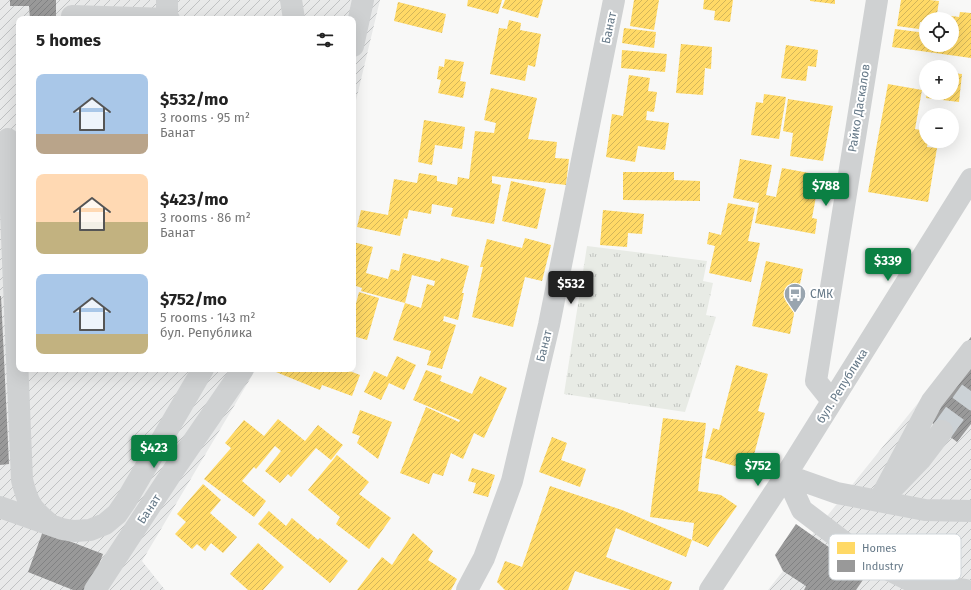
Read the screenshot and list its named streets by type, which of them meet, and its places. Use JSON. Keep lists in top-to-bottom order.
{
  "streets": {
    "street": ["Банат", "Райко Даскалов", "бул. Република"]
  },
  "crossings": [
    ["Райко Даскалов", "бул. Република"]
  ],
  "places": {
    "bus stop": ["СМК"]
  },
  "legend": ["Homes", "Industry"],
  "page": {
    "map_buttons": ["+", "−"],
    "heading": "5 homes",
    "list": [
      {
        "name": "$532/mo",
        "note": "3 rooms · 95 m² · Банат"
      },
      {
        "name": "$423/mo",
        "note": "3 rooms · 86 m² · Банат"
      },
      {
        "name": "$752/mo",
        "note": "5 rooms · 143 m² · бул. Република"
      }
    ],
    "price": [
      "$788",
      "$339",
      "$532",
      "$423",
      "$752"
    ]
  }
}
